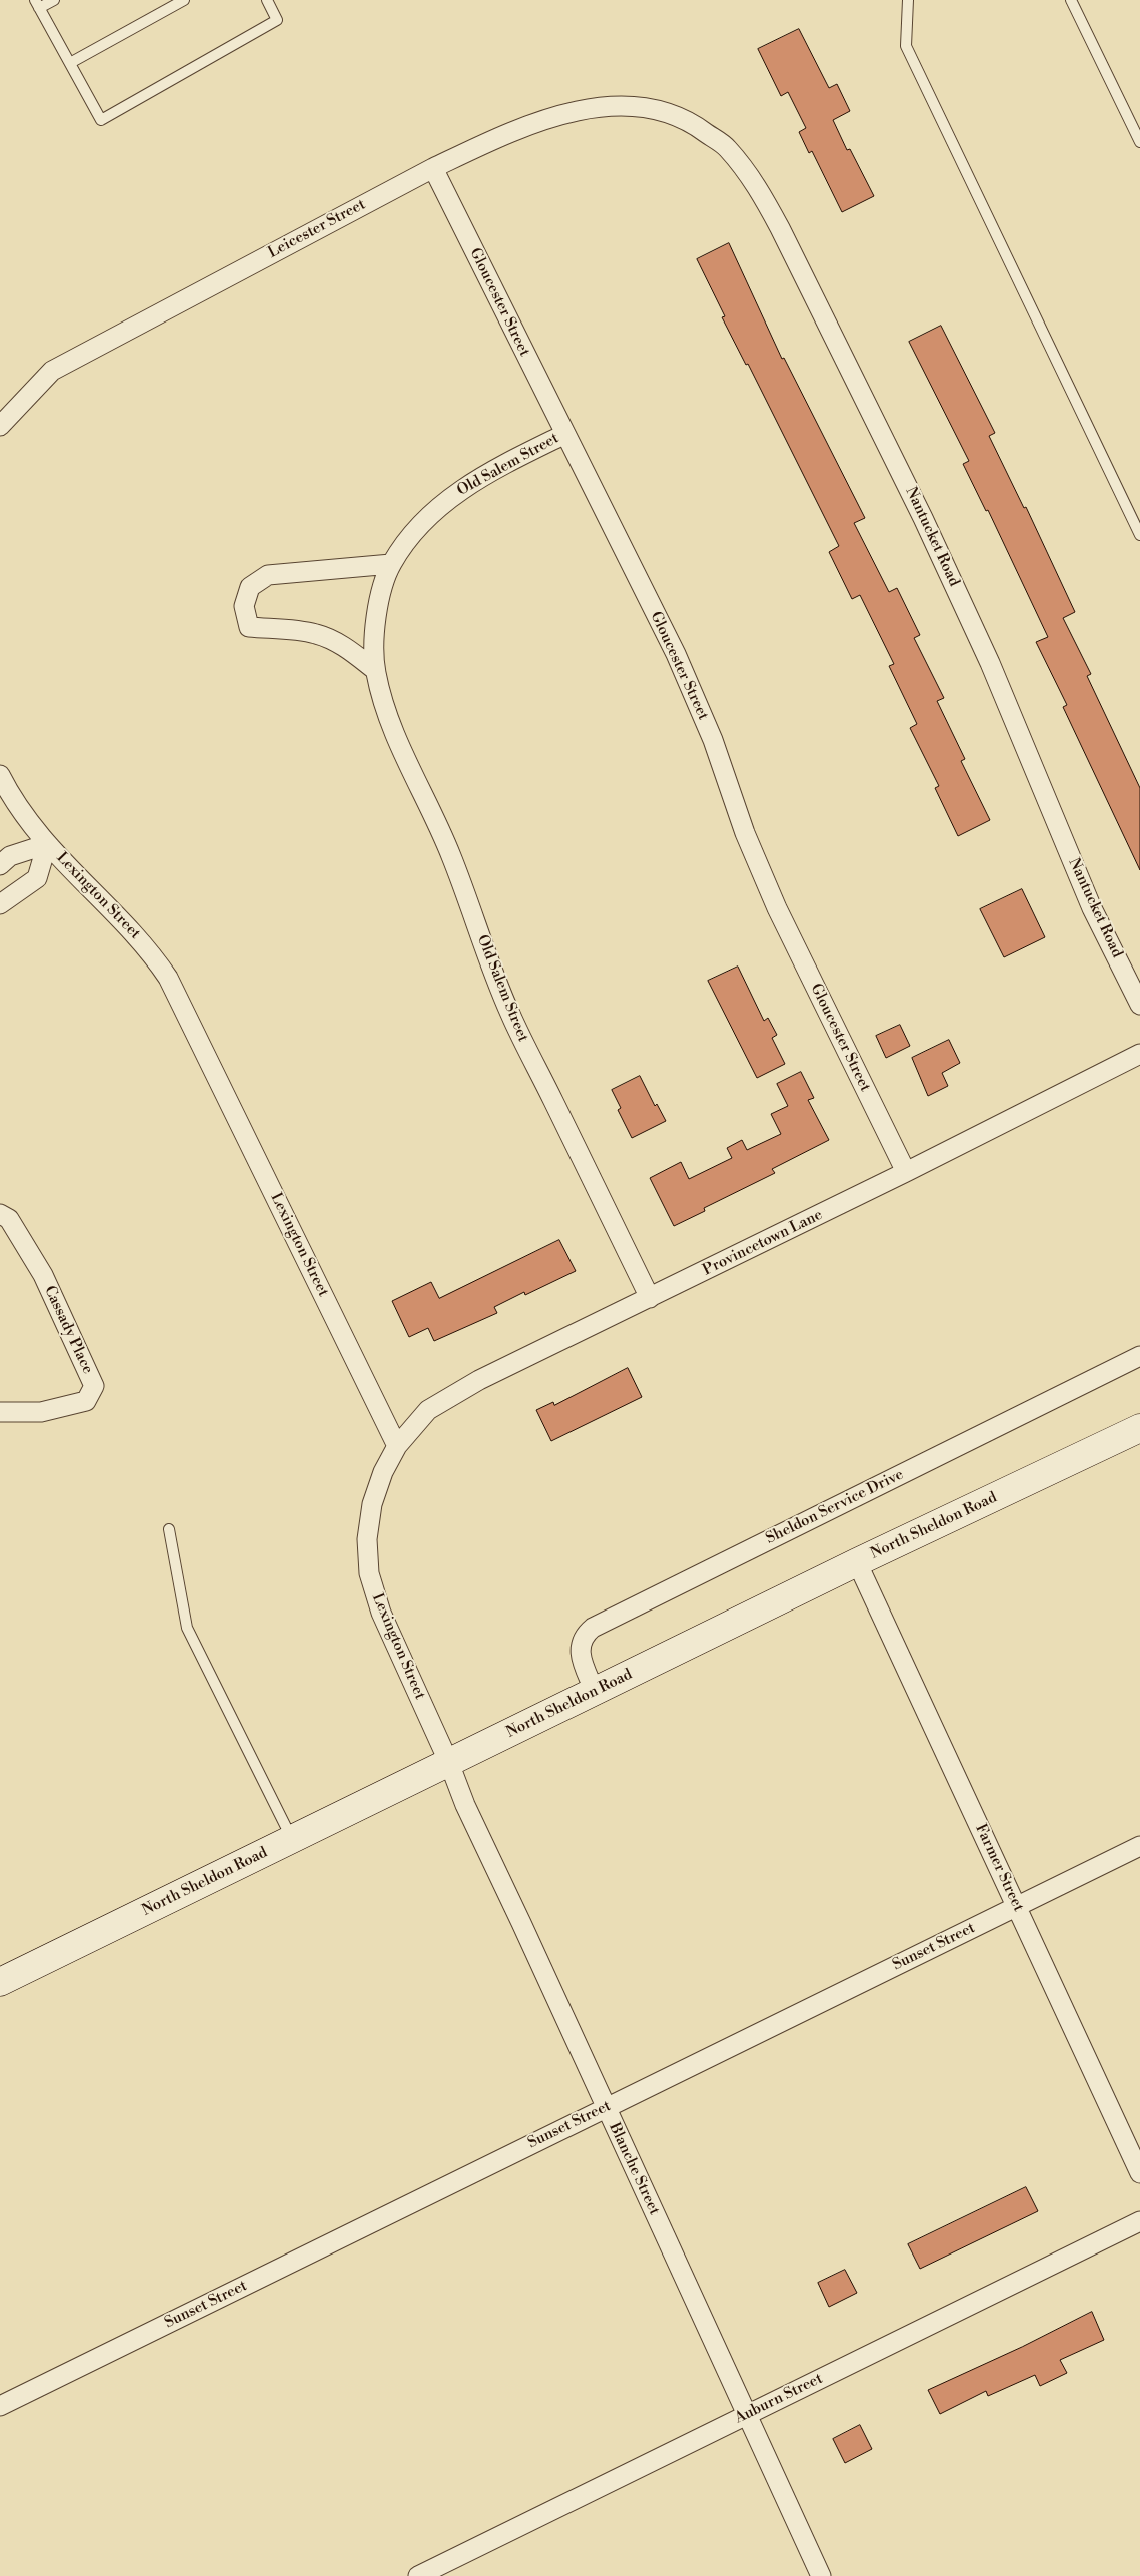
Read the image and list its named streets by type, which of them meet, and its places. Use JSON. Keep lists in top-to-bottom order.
{
  "streets": {
    "main road": ["North Sheldon Road"],
    "street": [
      "Leicester Street",
      "Gloucester Street",
      "Old Salem Street",
      "Nantucket Road",
      "Lexington Street",
      "Provincetown Lane",
      "Cassady Place",
      "Sheldon Service Drive",
      "Farmer Street",
      "Sunset Street",
      "Blanche Street",
      "Auburn Street"
    ]
  },
  "crossings": [
    ["Leicester Street", "Gloucester Street"],
    ["Leicester Street", "Nantucket Road"],
    ["Gloucester Street", "Old Salem Street"],
    ["Gloucester Street", "Provincetown Lane"],
    ["Old Salem Street", "Provincetown Lane"],
    ["Lexington Street", "Provincetown Lane"],
    ["Lexington Street", "North Sheldon Road"],
    ["Lexington Street", "Blanche Street"],
    ["Sheldon Service Drive", "North Sheldon Road"],
    ["North Sheldon Road", "Farmer Street"],
    ["North Sheldon Road", "Blanche Street"],
    ["Farmer Street", "Sunset Street"],
    ["Sunset Street", "Blanche Street"],
    ["Blanche Street", "Auburn Street"]
  ]
}
